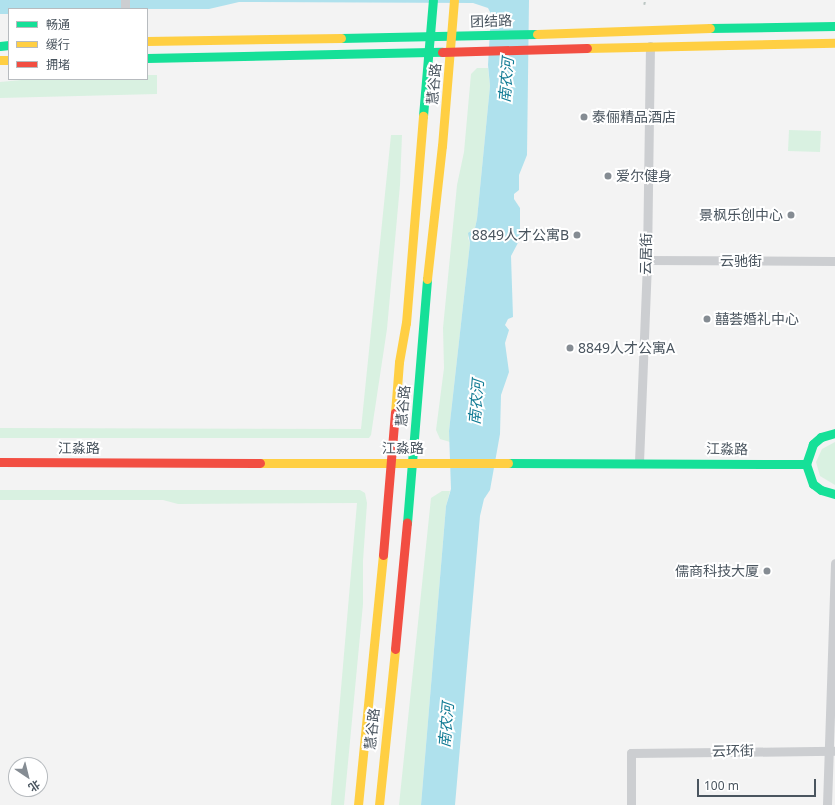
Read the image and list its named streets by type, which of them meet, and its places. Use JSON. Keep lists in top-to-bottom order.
{
  "streets": {
    "main road": ["团结路", "慧谷路", "江淼路"],
    "street": ["云居街", "云驰街", "云环街"]
  },
  "crossings": [
    ["团结路", "慧谷路"],
    ["团结路", "云居街"],
    ["慧谷路", "江淼路"],
    ["云居街", "云驰街"],
    ["云居街", "江淼路"]
  ],
  "water": ["南农河"],
  "places": [
    "泰俪精品酒店",
    "爱尔健身",
    "景枫乐创中心",
    "8849人才公寓B",
    "囍荟婚礼中心",
    "8849人才公寓A",
    "儒商科技大厦"
  ],
  "legend": ["畅通", "缓行", "拥堵"],
  "scale_bar": "100 m",
  "north": "bottom right"
}
